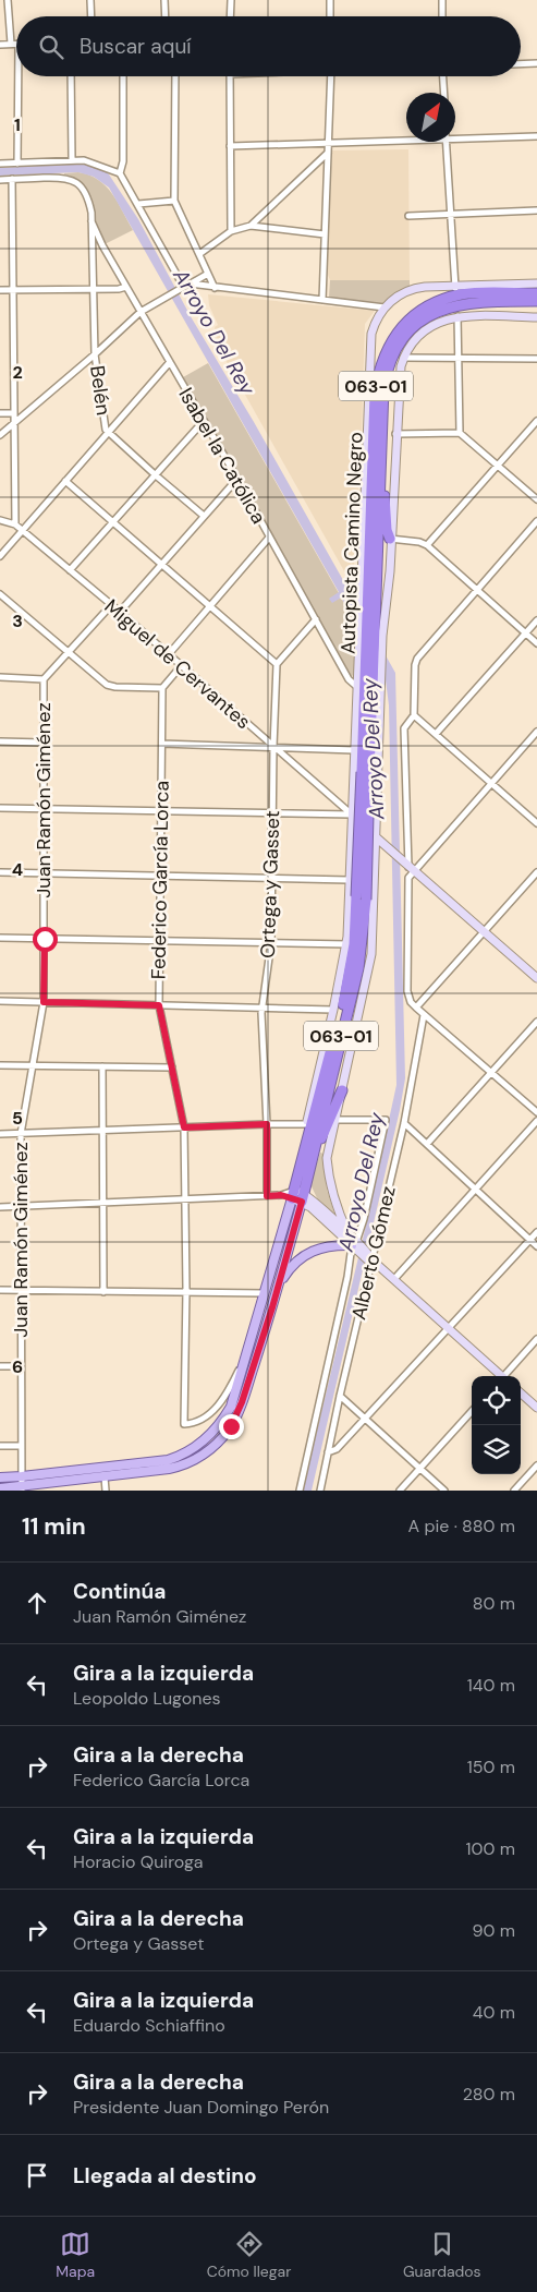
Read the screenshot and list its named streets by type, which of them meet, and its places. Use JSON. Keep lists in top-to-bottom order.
{
  "streets": {
    "highway": ["063-01", "Autopista Camino Negro"],
    "street": [
      "Belén",
      "Isabel la Católica",
      "Miguel de Cervantes",
      "Juan Ramón Giménez",
      "Federico García Lorca",
      "Ortega y Gasset",
      "Alberto Gómez"
    ]
  },
  "crossings": [
    ["063-01", "Autopista Camino Negro"],
    ["063-01", "Juan Ramón Giménez"],
    ["063-01", "Federico García Lorca"],
    ["Belén", "Isabel la Católica"],
    ["Miguel de Cervantes", "Juan Ramón Giménez"],
    ["Miguel de Cervantes", "Ortega y Gasset"]
  ],
  "water": ["Arroyo Del Rey"],
  "north": "top right",
  "page": {
    "search": "Buscar aquí",
    "heading": ["11 min", "A pie · 880 m"],
    "list": [
      ["Continúa", "Juan Ramón Giménez", "80 m"],
      ["Gira a la izquierda", "Leopoldo Lugones", "140 m"],
      ["Gira a la derecha", "Federico García Lorca", "150 m"],
      ["Gira a la izquierda", "Horacio Quiroga", "100 m"],
      ["Gira a la derecha", "Ortega y Gasset", "90 m"],
      ["Gira a la izquierda", "Eduardo Schiaffino", "40 m"],
      ["Gira a la derecha", "Presidente Juan Domingo Perón", "280 m"],
      "Llegada al destino"
    ],
    "nav": ["Mapa", "Cómo llegar", "Guardados"]
  },
  "grid": {
    "rows": [
      "1",
      "2",
      "3",
      "4",
      "5",
      "6"
    ]
  }
}
